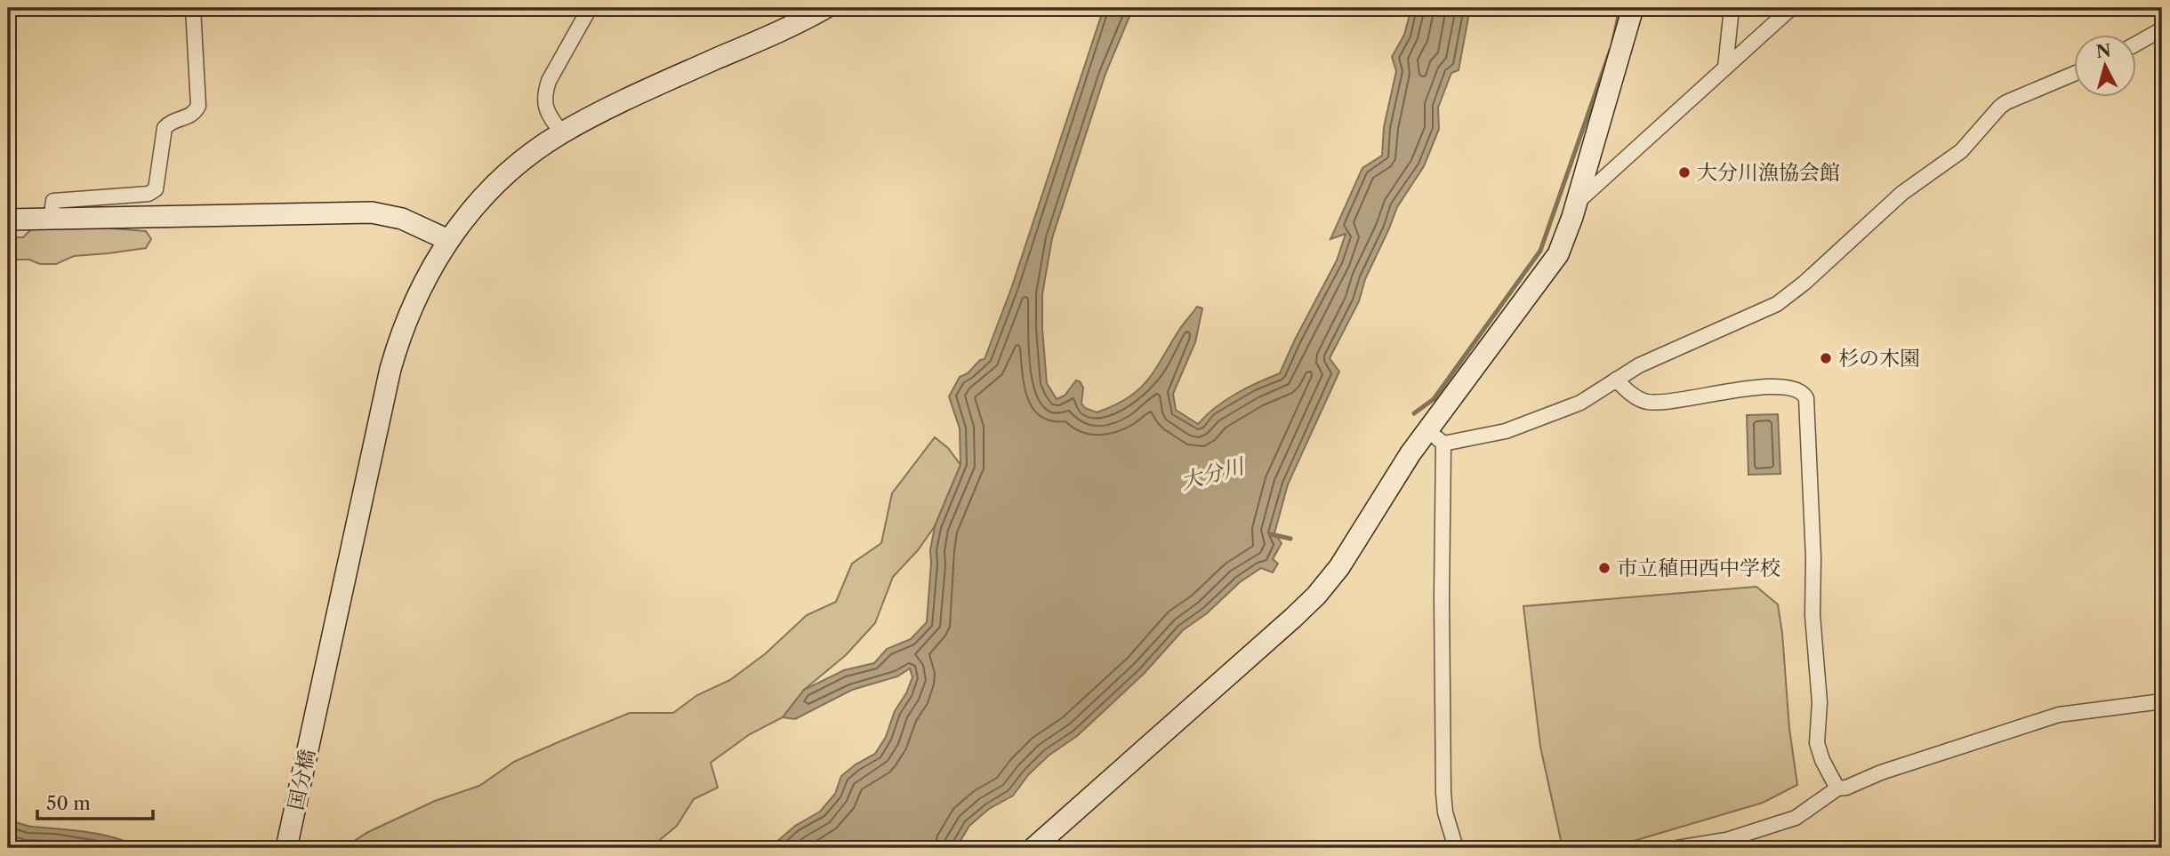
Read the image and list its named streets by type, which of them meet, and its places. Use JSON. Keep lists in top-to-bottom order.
{
  "streets": {
    "street": ["国分橋"]
  },
  "water": ["大分川"],
  "places": ["大分川漁協会館", "杉の木園", "市立稙田西中学校"],
  "scale_bar": "50 m",
  "north": "top"
}
